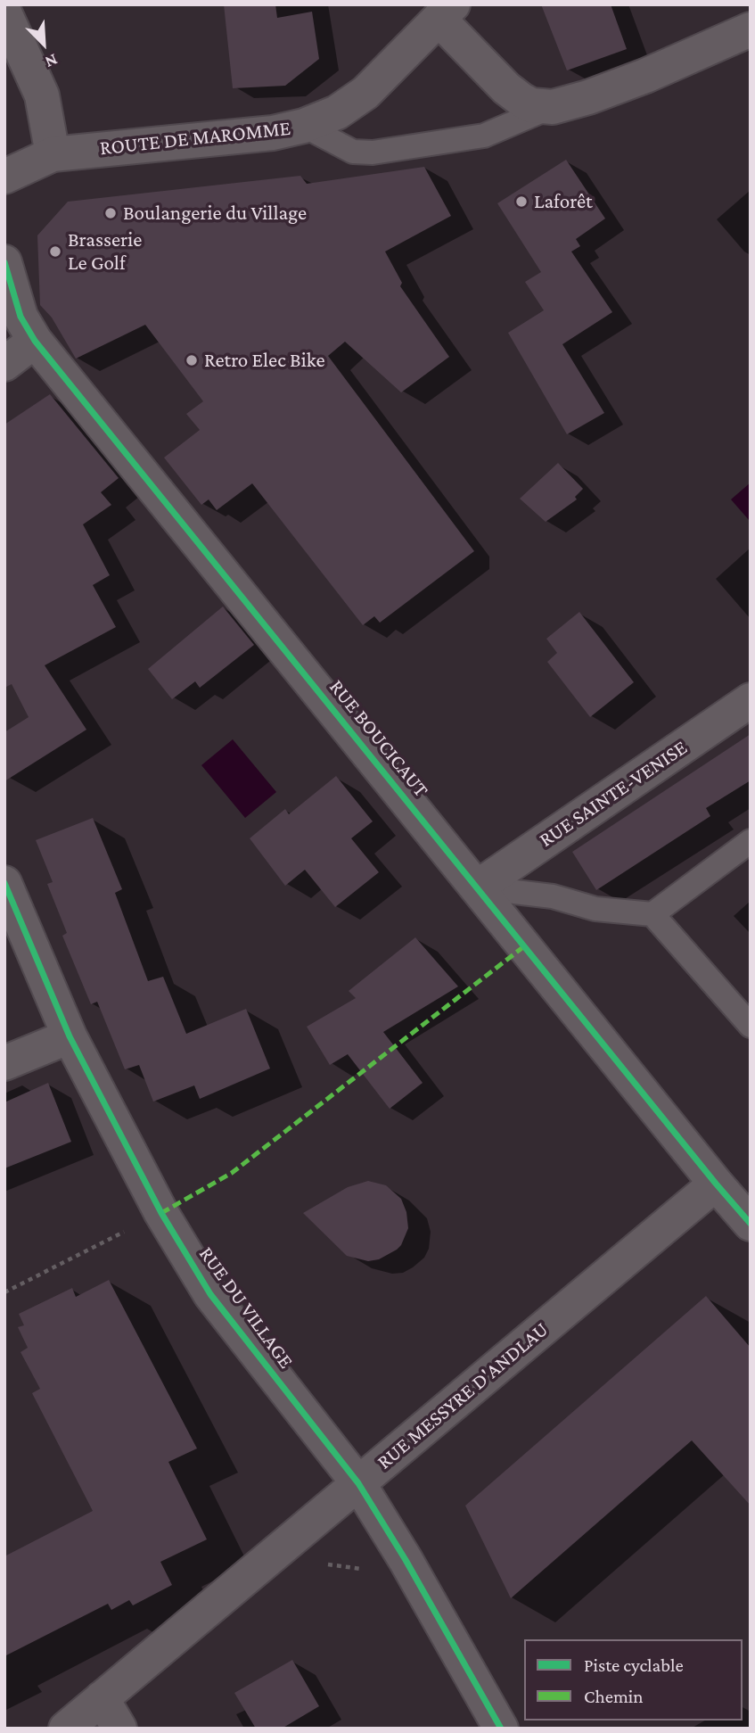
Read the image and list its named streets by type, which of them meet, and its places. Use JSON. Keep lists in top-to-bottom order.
{
  "streets": {
    "street": [
      "ROUTE DE MAROMME",
      "RUE BOUCICAUT",
      "RUE SAINTE-VENISE",
      "RUE DU VILLAGE",
      "RUE MESSYRE D'ANDLAU"
    ]
  },
  "crossings": [
    ["RUE BOUCICAUT", "RUE SAINTE-VENISE"],
    ["RUE BOUCICAUT", "RUE MESSYRE D'ANDLAU"],
    ["RUE DU VILLAGE", "RUE MESSYRE D'ANDLAU"]
  ],
  "places": [
    "Laforêt",
    "Boulangerie du Village",
    "Brasserie Le Golf",
    "Retro Elec Bike"
  ],
  "legend": ["Piste cyclable", "Chemin"],
  "north": "bottom right"
}
